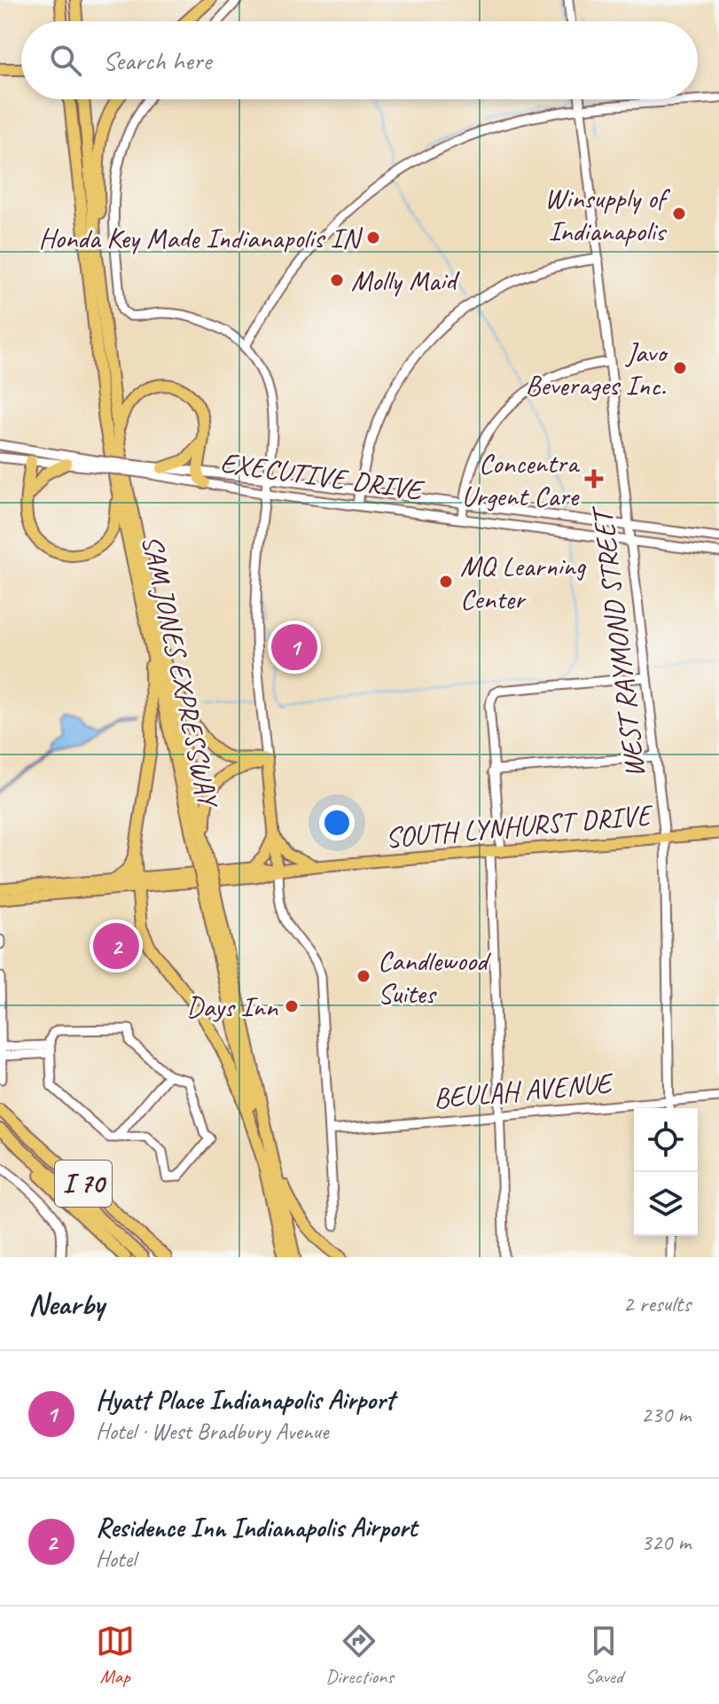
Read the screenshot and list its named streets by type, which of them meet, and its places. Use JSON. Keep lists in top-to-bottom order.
{
  "streets": {
    "highway": ["SAM JONES EXPRESSWAY", "I 70"],
    "main road": ["SOUTH LYNHURST DRIVE"],
    "street": ["EXECUTIVE DRIVE", "WEST RAYMOND STREET", "BEULAH AVENUE"]
  },
  "crossings": [
    ["EXECUTIVE DRIVE", "WEST RAYMOND STREET"],
    ["WEST RAYMOND STREET", "SOUTH LYNHURST DRIVE"],
    ["WEST RAYMOND STREET", "BEULAH AVENUE"]
  ],
  "places": {
    "other": [
      "Winsupply of Indianapolis",
      "Honda Key Made Indianapolis IN",
      "Molly Maid",
      "Javo Beverages Inc.",
      "MQ Learning Center",
      "Candlewood Suites",
      "Days Inn"
    ],
    "health": ["Concentra Urgent Care"]
  },
  "page": {
    "search": "Search here",
    "pins": ["1", "2"],
    "heading": ["Nearby", "2 results"],
    "list": [
      {
        "mark": "1",
        "name": "Hyatt Place Indianapolis Airport",
        "note": "Hotel · West Bradbury Avenue",
        "value": "230 m"
      },
      {
        "mark": "2",
        "name": "Residence Inn Indianapolis Airport",
        "note": "Hotel",
        "value": "320 m"
      }
    ],
    "nav": ["Map", "Directions", "Saved"]
  }
}
